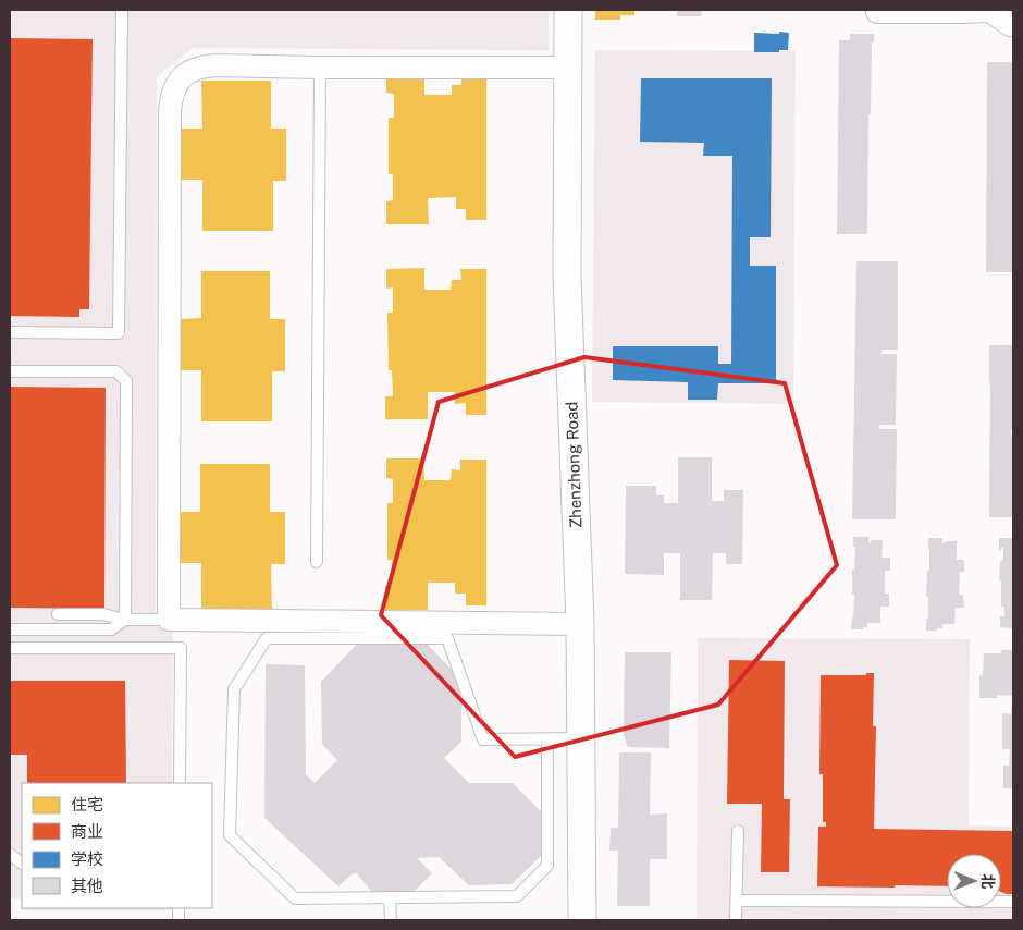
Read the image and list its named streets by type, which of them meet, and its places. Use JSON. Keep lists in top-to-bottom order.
{
  "streets": {
    "street": ["Zhenzhong Road"]
  },
  "legend": [
    "住宅",
    "商业",
    "学校",
    "其他"
  ],
  "north": "right"
}
